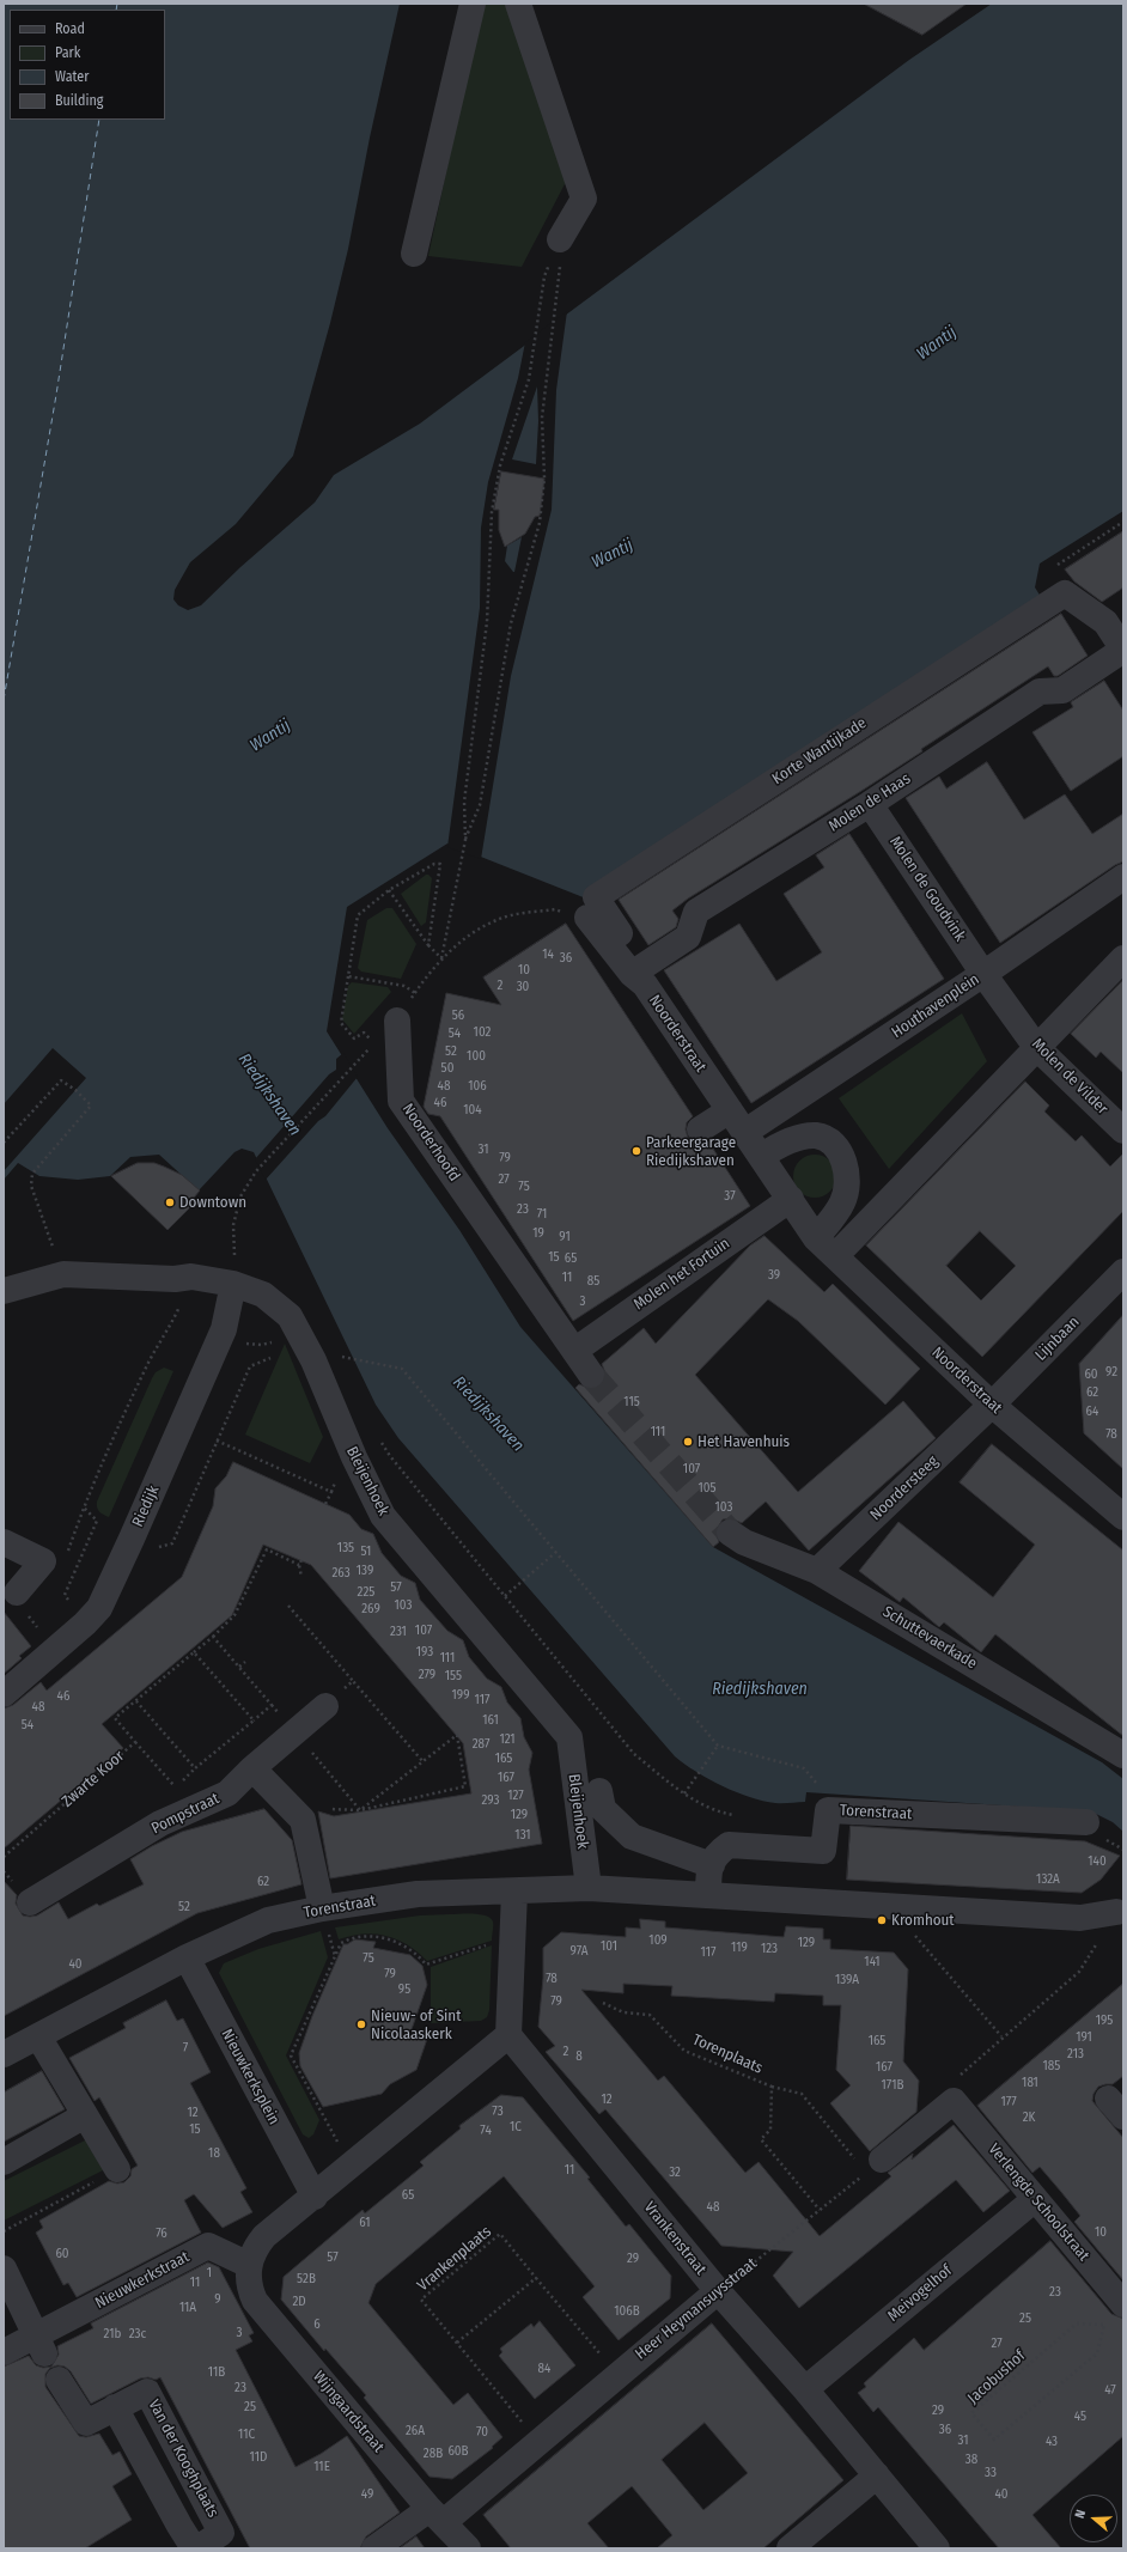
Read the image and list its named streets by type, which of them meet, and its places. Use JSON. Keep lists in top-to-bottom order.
{
  "streets": {
    "street": [
      "Korte Wantijkade",
      "Molen de Haas",
      "Molen de Goudvink",
      "Houthavenplein",
      "Noorderstraat",
      "Molen de Vilder",
      "Noorderhoofd",
      "Molen het Fortuin",
      "Lijnbaan",
      "Bleijenhoek",
      "Noordersteeg",
      "Riedijk",
      "Schuttevaerkade",
      "Torenstraat",
      "Pompstraat",
      "Nieuwkerksplein",
      "Verlengde Schoolstraat",
      "Vrankenstraat",
      "Nieuwkerkstraat",
      "Meivogelhof",
      "Heer Heymansuysstraat",
      "Wijngaardstraat",
      "Van der Kooghplaats"
    ],
    "path": [
      "Zwarte Koor",
      "Torenplaats",
      "Vrankenplaats",
      "Jacobushof"
    ]
  },
  "crossings": [
    ["Korte Wantijkade", "Molen de Haas"],
    ["Korte Wantijkade", "Noorderstraat"],
    ["Molen de Haas", "Molen de Goudvink"],
    ["Molen de Haas", "Noorderstraat"],
    ["Molen de Goudvink", "Houthavenplein"],
    ["Molen de Goudvink", "Molen de Vilder"],
    ["Houthavenplein", "Noorderstraat"],
    ["Houthavenplein", "Molen de Vilder"],
    ["Noorderstraat", "Molen het Fortuin"],
    ["Noorderstraat", "Lijnbaan"],
    ["Noorderstraat", "Noordersteeg"],
    ["Noorderhoofd", "Molen het Fortuin"],
    ["Lijnbaan", "Noordersteeg"],
    ["Bleijenhoek", "Riedijk"],
    ["Bleijenhoek", "Torenstraat"],
    ["Noordersteeg", "Schuttevaerkade"],
    ["Torenstraat", "Nieuwkerksplein"],
    ["Torenplaats", "Verlengde Schoolstraat"],
    ["Torenplaats", "Heer Heymansuysstraat"],
    ["Verlengde Schoolstraat", "Meivogelhof"],
    ["Verlengde Schoolstraat", "Heer Heymansuysstraat"],
    ["Vrankenstraat", "Meivogelhof"],
    ["Vrankenstraat", "Heer Heymansuysstraat"],
    ["Vrankenplaats", "Heer Heymansuysstraat"],
    ["Nieuwkerkstraat", "Wijngaardstraat"],
    ["Heer Heymansuysstraat", "Wijngaardstraat"]
  ],
  "water": ["Wantij", "Riedijkshaven"],
  "places": [
    "Parkeergarage Riedijkshaven",
    "Downtown",
    "Het Havenhuis",
    "Kromhout",
    "Nieuw- of Sint Nicolaaskerk"
  ],
  "house_numbers": [
    "14",
    "36",
    "10",
    "2",
    "30",
    "56",
    "102",
    "54",
    "52",
    "100",
    "50",
    "48",
    "106",
    "46",
    "104",
    "31",
    "79",
    "27",
    "75",
    "37",
    "23",
    "71",
    "19",
    "91",
    "15",
    "65",
    "39",
    "11",
    "85",
    "3",
    "92",
    "60",
    "62",
    "115",
    "64",
    "111",
    "78",
    "107",
    "105",
    "103",
    "135",
    "51",
    "139",
    "263",
    "57",
    "225",
    "103",
    "269",
    "107",
    "231",
    "193",
    "111",
    "279",
    "155",
    "199",
    "46",
    "117",
    "48",
    "161",
    "54",
    "121",
    "287",
    "165",
    "167",
    "127",
    "293",
    "129",
    "131",
    "140",
    "132A",
    "62",
    "52",
    "109",
    "129",
    "101",
    "119",
    "123",
    "97A",
    "117",
    "75",
    "141",
    "40",
    "79",
    "78",
    "139A",
    "95",
    "79",
    "195",
    "191",
    "165",
    "7",
    "2",
    "213",
    "8",
    "185",
    "167",
    "181",
    "171B",
    "12",
    "177",
    "73",
    "12",
    "2K",
    "1C",
    "15",
    "74",
    "18",
    "11",
    "32",
    "65",
    "48",
    "61",
    "10",
    "76",
    "60",
    "57",
    "29",
    "1",
    "52B",
    "11",
    "23",
    "9",
    "2D",
    "11A",
    "106B",
    "25",
    "6",
    "3",
    "21b",
    "23c",
    "27",
    "84",
    "11B",
    "23",
    "47",
    "25",
    "29",
    "45",
    "36",
    "26A",
    "70",
    "11C",
    "31",
    "43",
    "60B",
    "28B",
    "11D",
    "38",
    "11E",
    "33",
    "49",
    "40"
  ],
  "legend": [
    "Road",
    "Park",
    "Water",
    "Building"
  ],
  "north": "left"
}
